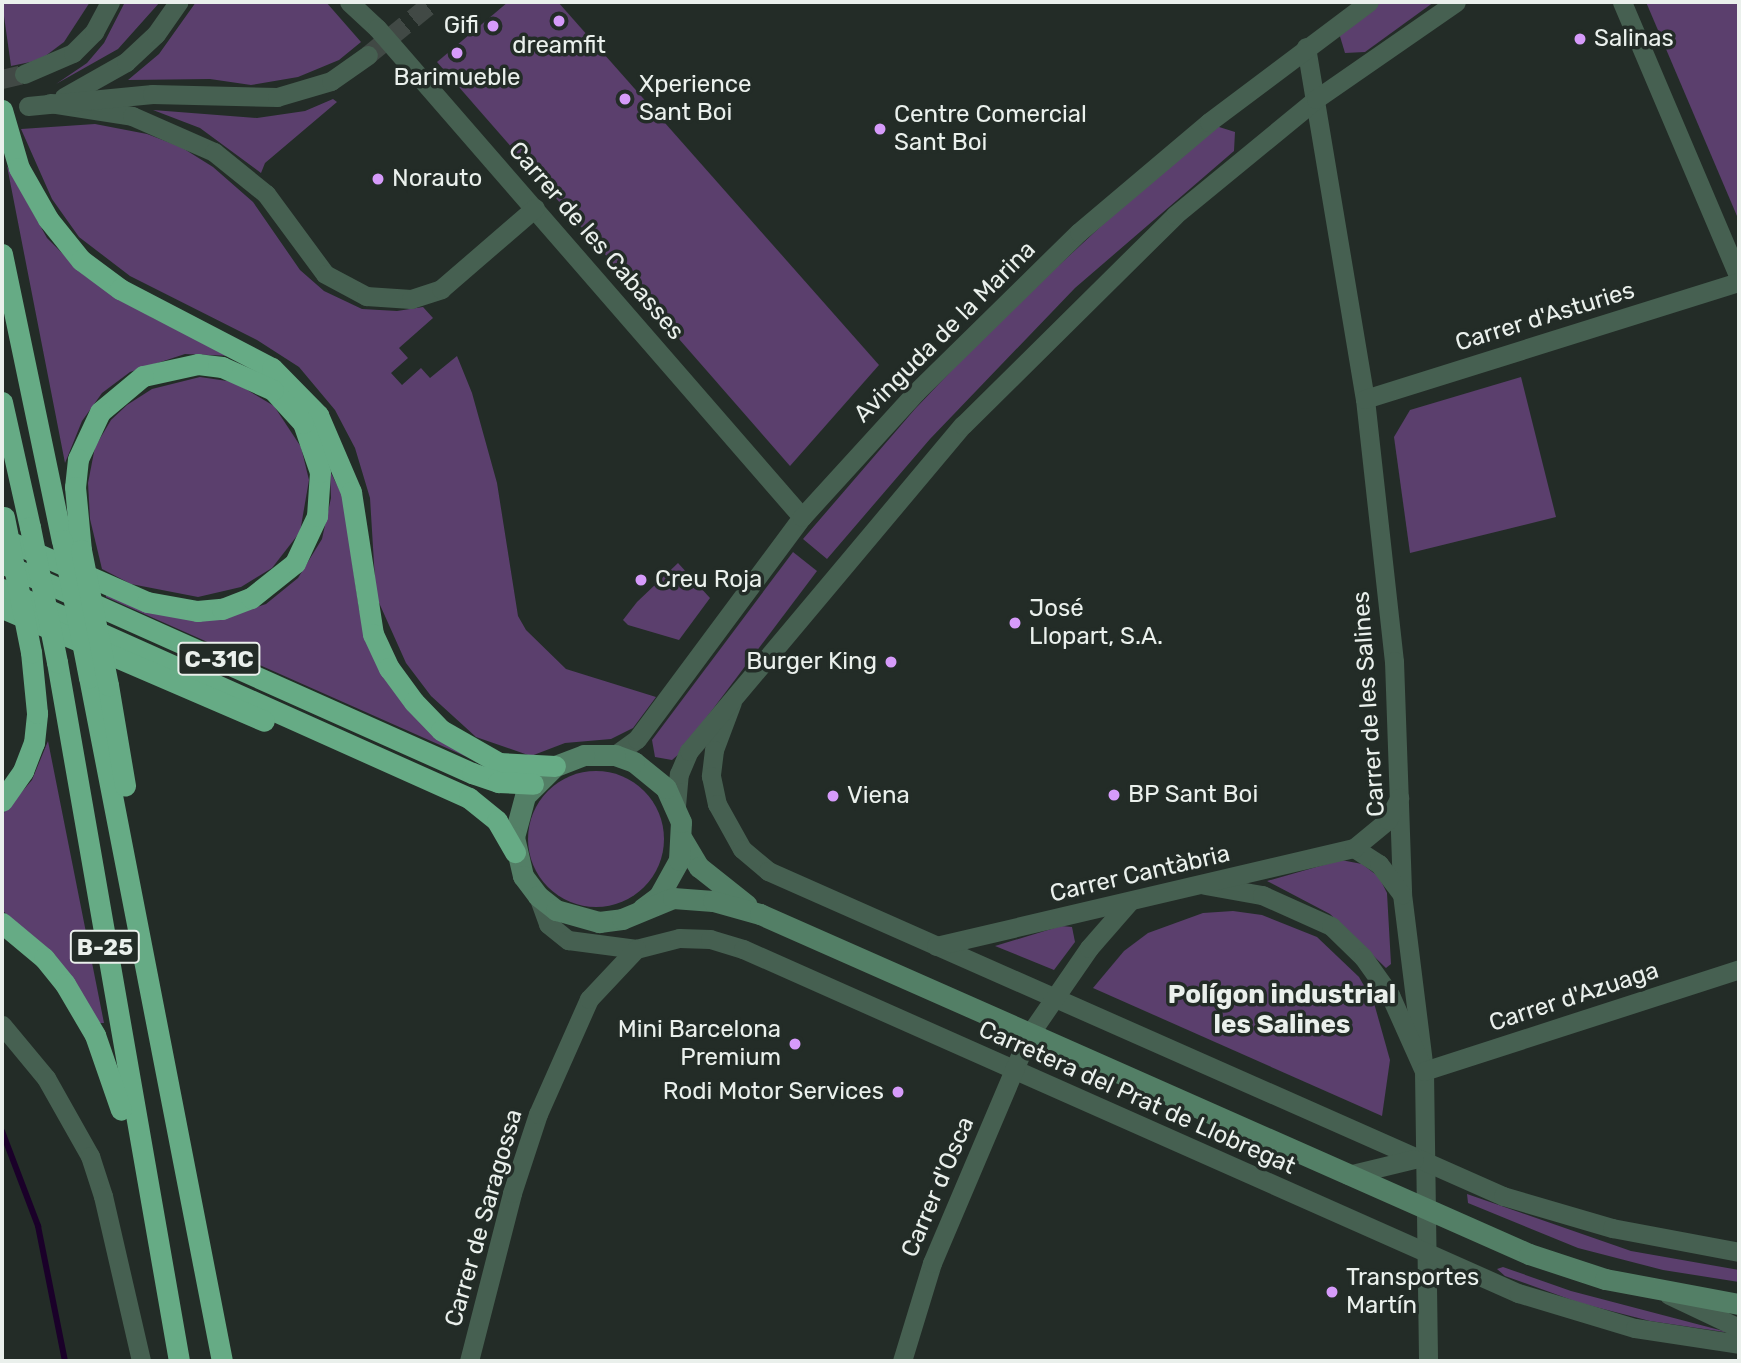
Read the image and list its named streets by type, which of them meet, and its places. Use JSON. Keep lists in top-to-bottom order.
{
  "streets": {
    "highway": ["C-31C", "B-25"],
    "street": [
      "Carrer de les Cabasses",
      "Carrer d'Asturies",
      "Avinguda de la Marina",
      "Carrer de les Salines",
      "Carrer Cantàbria",
      "Carrer d'Azuaga",
      "Carretera del Prat de Llobregat",
      "Carrer d'Osca",
      "Carrer de Saragossa"
    ]
  },
  "crossings": [
    ["Carrer de les Cabasses", "Avinguda de la Marina"],
    ["Carrer d'Asturies", "Carrer de les Salines"],
    ["Avinguda de la Marina", "C-31C"],
    ["Avinguda de la Marina", "Carrer de les Salines"],
    ["Avinguda de la Marina", "Carretera del Prat de Llobregat"],
    ["C-31C", "Carretera del Prat de Llobregat"],
    ["Carrer de les Salines", "Carrer Cantàbria"],
    ["Carrer de les Salines", "Carrer d'Azuaga"],
    ["Carrer de les Salines", "Carretera del Prat de Llobregat"],
    ["Carrer Cantàbria", "Carrer d'Osca"],
    ["Carretera del Prat de Llobregat", "Carrer d'Osca"],
    ["Carretera del Prat de Llobregat", "Carrer de Saragossa"]
  ],
  "districts": ["Polígon industrial les Salines"],
  "places": [
    "dreamfit",
    "Gifi",
    "Salinas",
    "Barimueble",
    "Xperience Sant Boi",
    "Centre Comercial Sant Boi",
    "Norauto",
    "Creu Roja",
    "José Llopart, S.A.",
    "Burger King",
    "BP Sant Boi",
    "Viena",
    "Mini Barcelona Premium",
    "Rodi Motor Services",
    "Transportes Martín"
  ]
}
